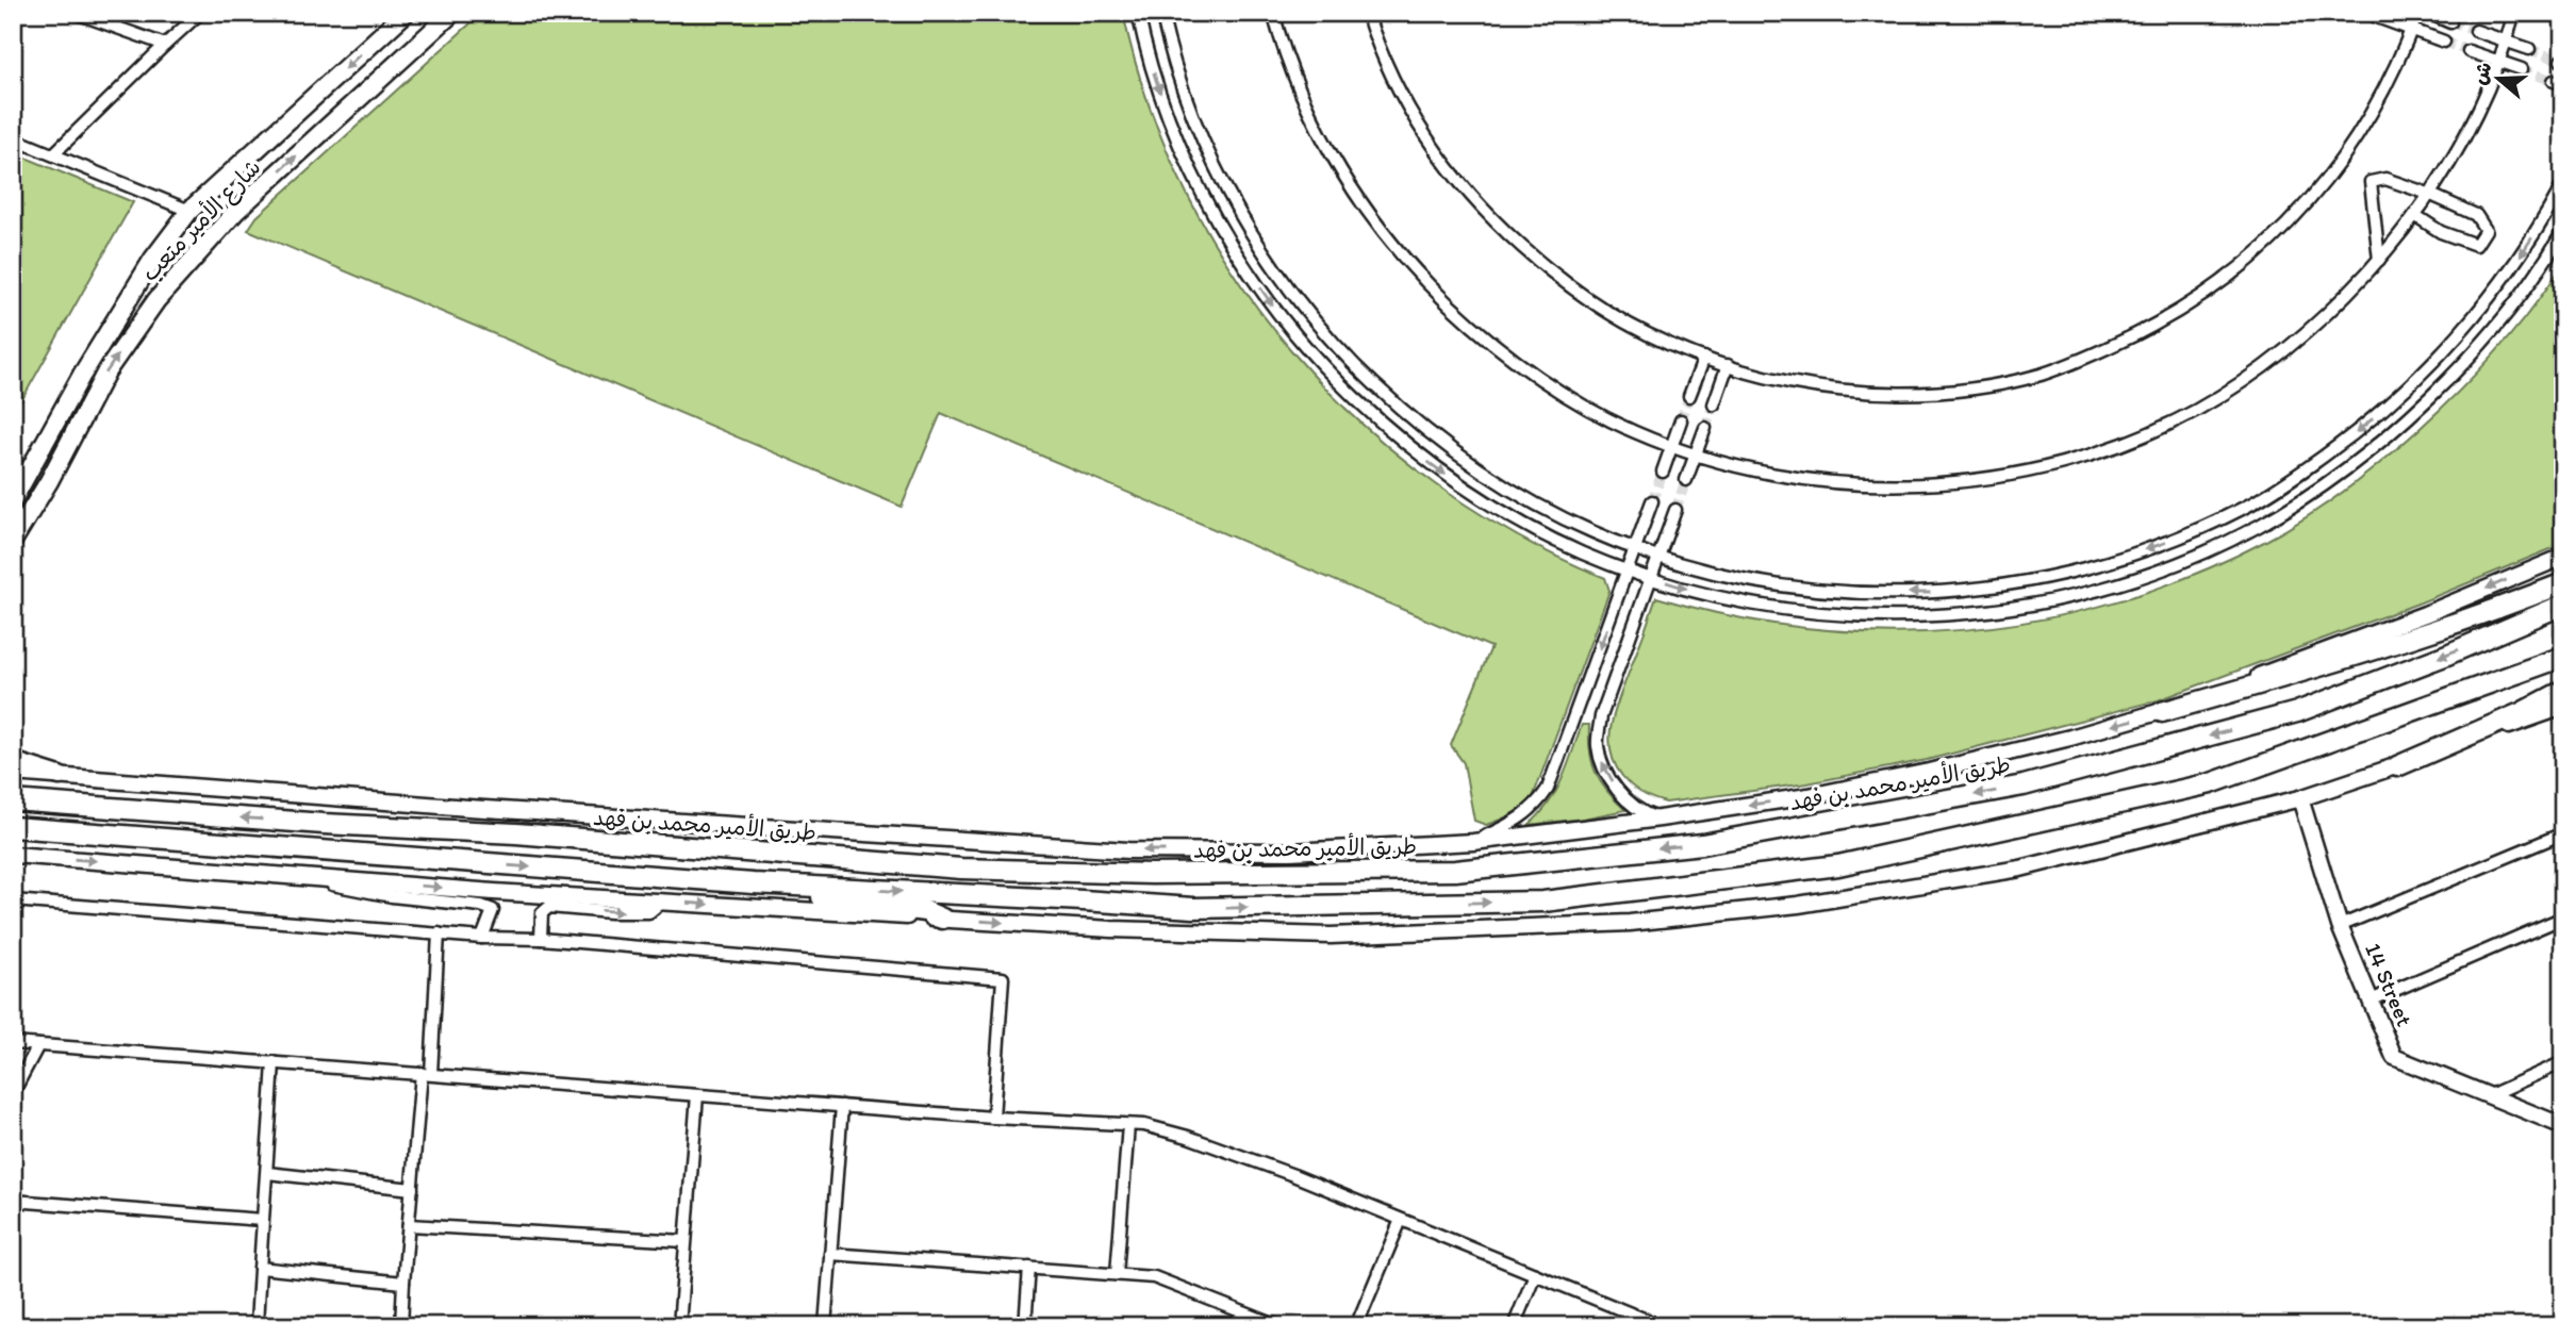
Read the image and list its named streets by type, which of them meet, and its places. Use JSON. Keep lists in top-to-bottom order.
{
  "streets": {
    "highway": ["طريق الأمير محمد بن فهد"],
    "main road": ["شارع الأمير متعب", "14 Street"]
  },
  "north": "left"
}
